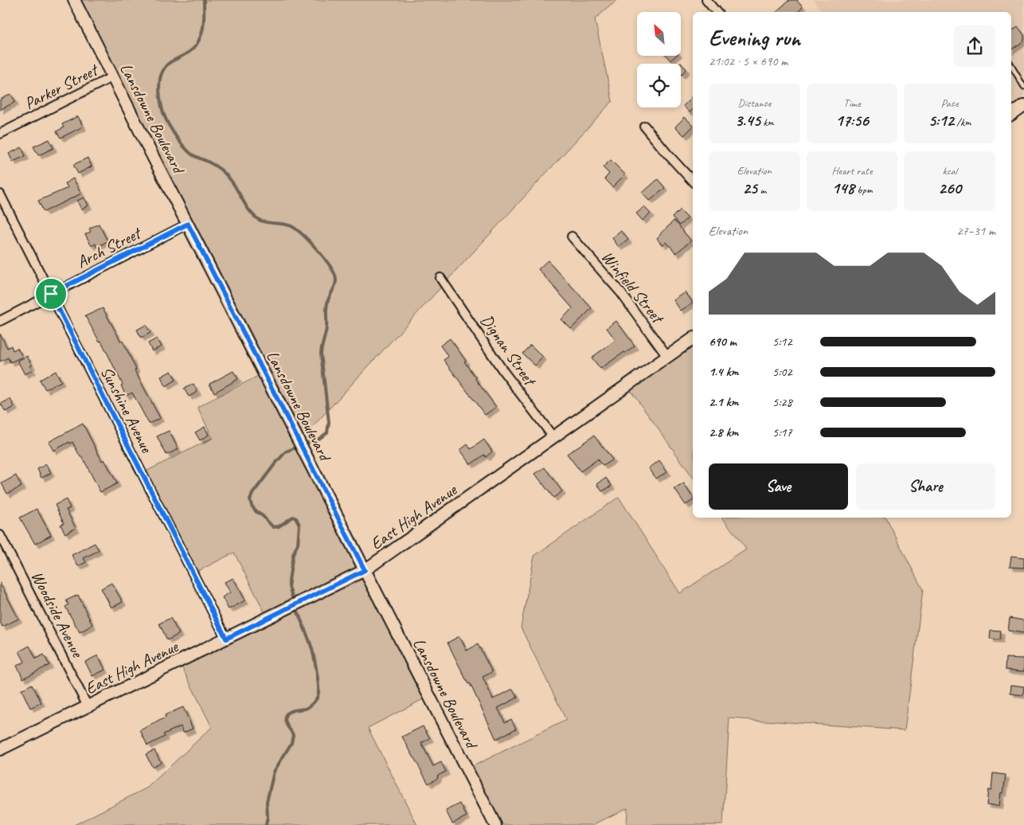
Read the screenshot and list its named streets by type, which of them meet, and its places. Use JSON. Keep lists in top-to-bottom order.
{
  "streets": {
    "street": [
      "Parker Street",
      "Lansdowne Boulevard",
      "Arch Street",
      "Winfield Street",
      "Dignan Street",
      "Sunshine Avenue",
      "East High Avenue",
      "Woodside Avenue"
    ]
  },
  "crossings": [
    ["Parker Street", "Lansdowne Boulevard"],
    ["Lansdowne Boulevard", "Arch Street"],
    ["Lansdowne Boulevard", "East High Avenue"],
    ["Arch Street", "Sunshine Avenue"],
    ["Winfield Street", "East High Avenue"],
    ["Dignan Street", "East High Avenue"],
    ["Sunshine Avenue", "East High Avenue"],
    ["East High Avenue", "Woodside Avenue"]
  ],
  "north": "top left",
  "page": {
    "heading": ["Evening run", "21:02 · 5 × 690 m"],
    "stats": [
      ["Distance", "3.45 km"],
      ["Time", "17:56"],
      ["Pace", "5:12 /km"],
      ["Elevation", "25 m"],
      ["Heart rate", "148 bpm"],
      ["kcal", "260"]
    ],
    "chart": ["Elevation", "27–31 m"],
    "list": [
      {
        "name": "690 m",
        "note": "5:12"
      },
      {
        "name": "1.4 km",
        "note": "5:02"
      },
      {
        "name": "2.1 km",
        "note": "5:28"
      },
      {
        "name": "2.8 km",
        "note": "5:17"
      }
    ],
    "buttons": ["Save", "Share"]
  }
}
